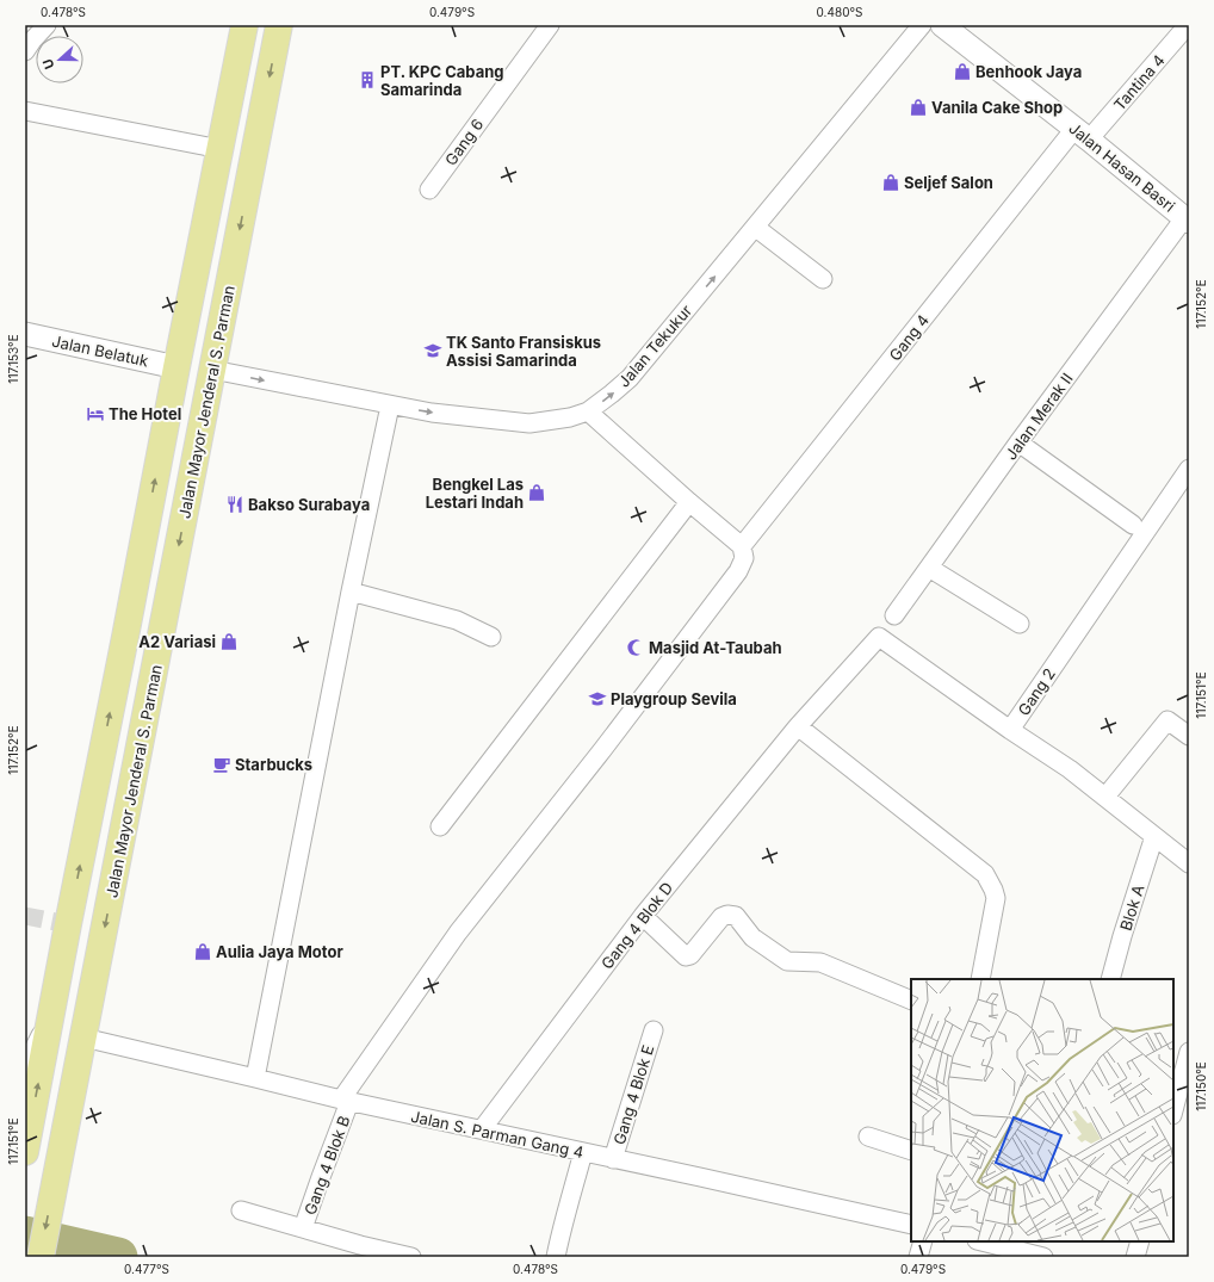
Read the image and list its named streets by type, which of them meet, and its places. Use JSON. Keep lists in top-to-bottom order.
{
  "streets": {
    "main road": ["Jalan Mayor Jenderal S. Parman"],
    "street": [
      "Tantina 4",
      "Gang 6",
      "Jalan Hasan Basri",
      "Gang 4",
      "Jalan Tekukur",
      "Jalan Belatuk",
      "Jalan Merak II",
      "Gang 2",
      "Blok A",
      "Gang 4 Blok D",
      "Gang 4 Blok E",
      "Jalan S. Parman Gang 4",
      "Gang 4 Blok B"
    ]
  },
  "crossings": [
    ["Tantina 4", "Jalan Hasan Basri"],
    ["Tantina 4", "Gang 4"],
    ["Jalan Hasan Basri", "Gang 4"],
    ["Jalan Hasan Basri", "Jalan Merak II"],
    ["Gang 4", "Gang 4 Blok B"],
    ["Jalan Tekukur", "Jalan Mayor Jenderal S. Parman"],
    ["Jalan Mayor Jenderal S. Parman", "Jalan S. Parman Gang 4"],
    ["Gang 2", "Blok A"],
    ["Gang 2", "Gang 4 Blok D"],
    ["Gang 4 Blok D", "Jalan S. Parman Gang 4"],
    ["Gang 4 Blok E", "Jalan S. Parman Gang 4"],
    ["Jalan S. Parman Gang 4", "Gang 4 Blok B"]
  ],
  "one_way": ["Jalan Tekukur"],
  "places": {
    "shop": [
      "Benhook Jaya",
      "Vanila Cake Shop",
      "Seljef Salon",
      "Bengkel Las Lestari Indah",
      "A2 Variasi",
      "Aulia Jaya Motor"
    ],
    "building": ["PT. KPC Cabang Samarinda"],
    "school or university": ["TK Santo Fransiskus Assisi Samarinda", "Playgroup Sevila"],
    "hotel": ["The Hotel"],
    "restaurant": ["Bakso Surabaya"],
    "mosque": ["Masjid At-Taubah"],
    "cafe": ["Starbucks"]
  },
  "north": "left",
  "coordinates": [
    "0.478°S",
    "0.479°S",
    "0.480°S",
    "117.152°E",
    "117.153°E",
    "117.151°E",
    "117.150°E",
    "0.477°S"
  ]
}
